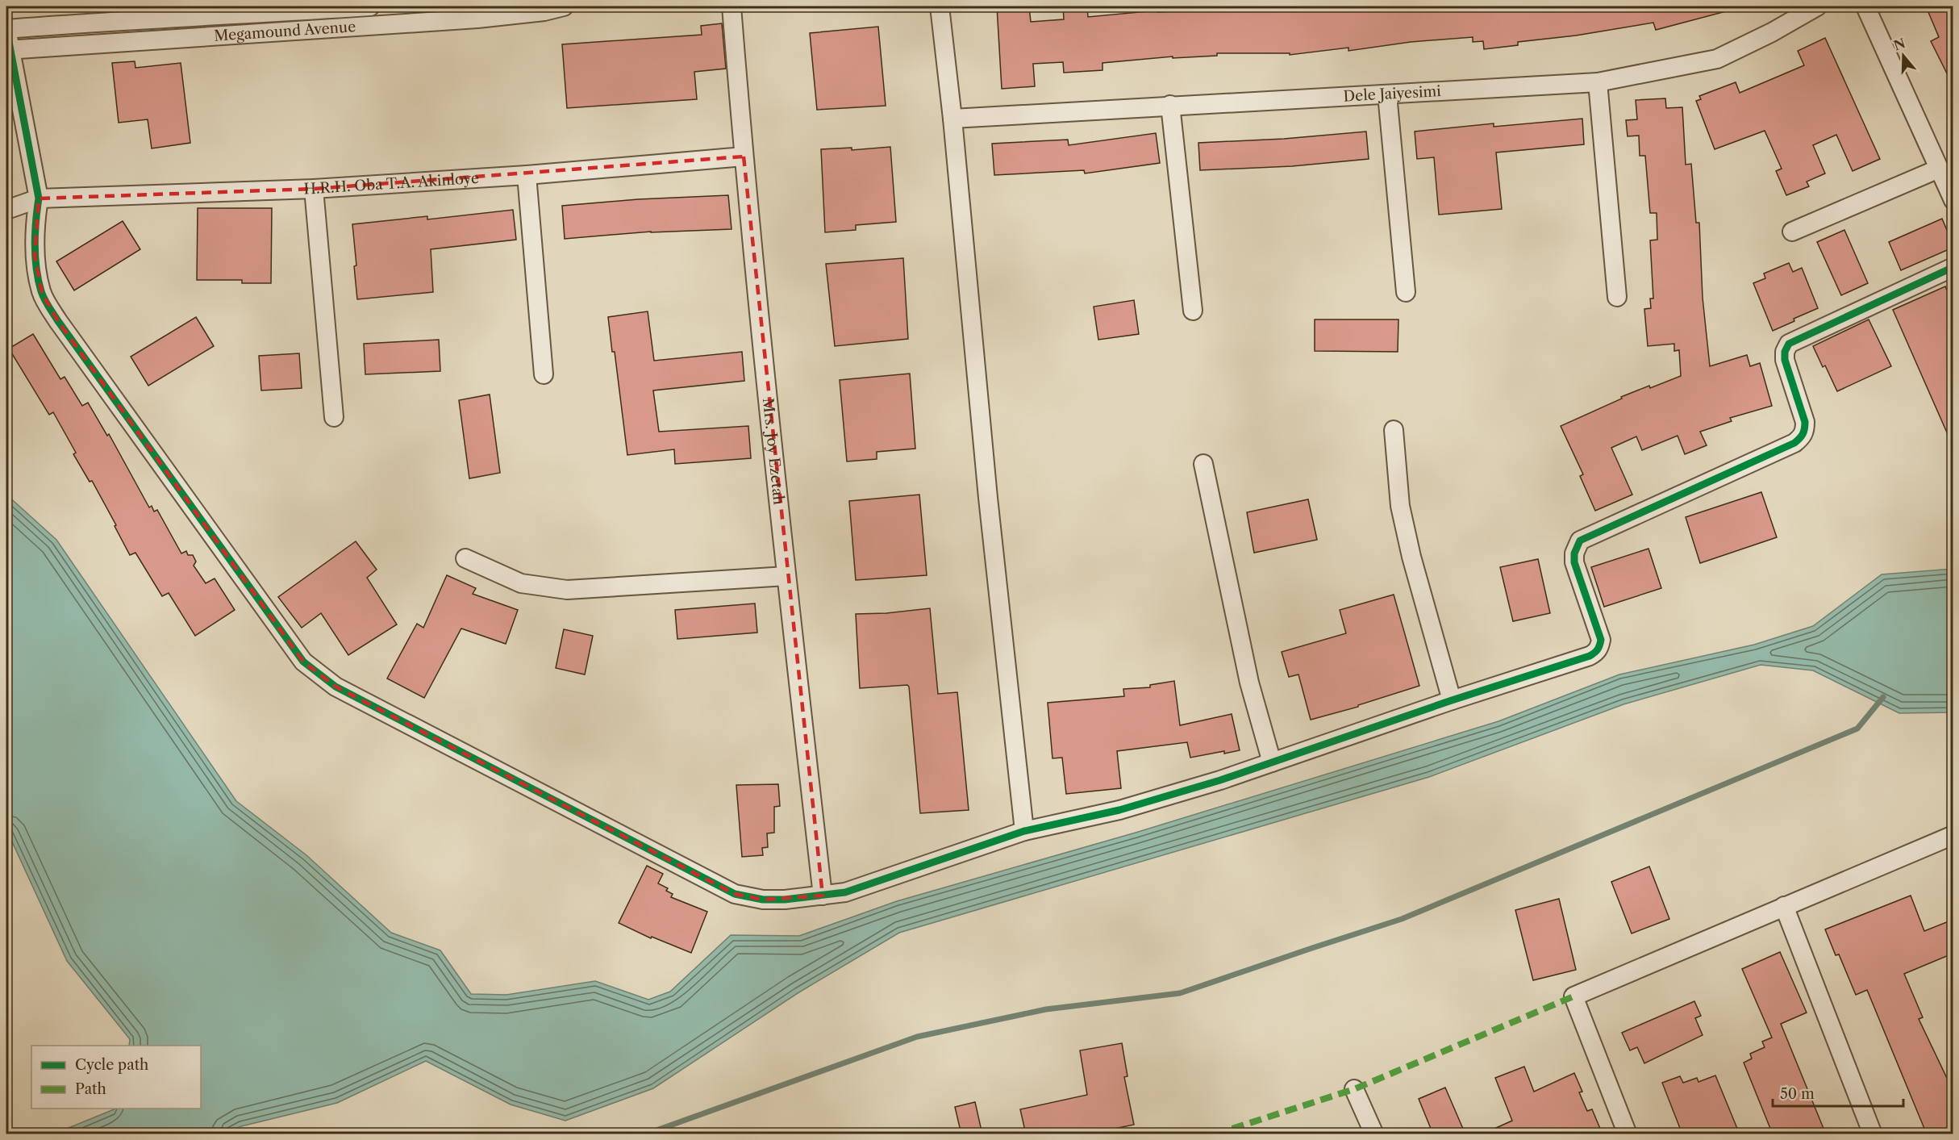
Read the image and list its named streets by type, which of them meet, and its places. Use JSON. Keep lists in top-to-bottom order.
{
  "streets": {
    "street": [
      "Megamound Avenue",
      "Dele Jaiyesimi",
      "H.R.H. Oba T.A. Akinloye",
      "Mrs. Joy Ezetah"
    ]
  },
  "crossings": [
    ["H.R.H. Oba T.A. Akinloye", "Mrs. Joy Ezetah"]
  ],
  "legend": ["Cycle path", "Path"],
  "scale_bar": "50 m",
  "north": "top"
}
